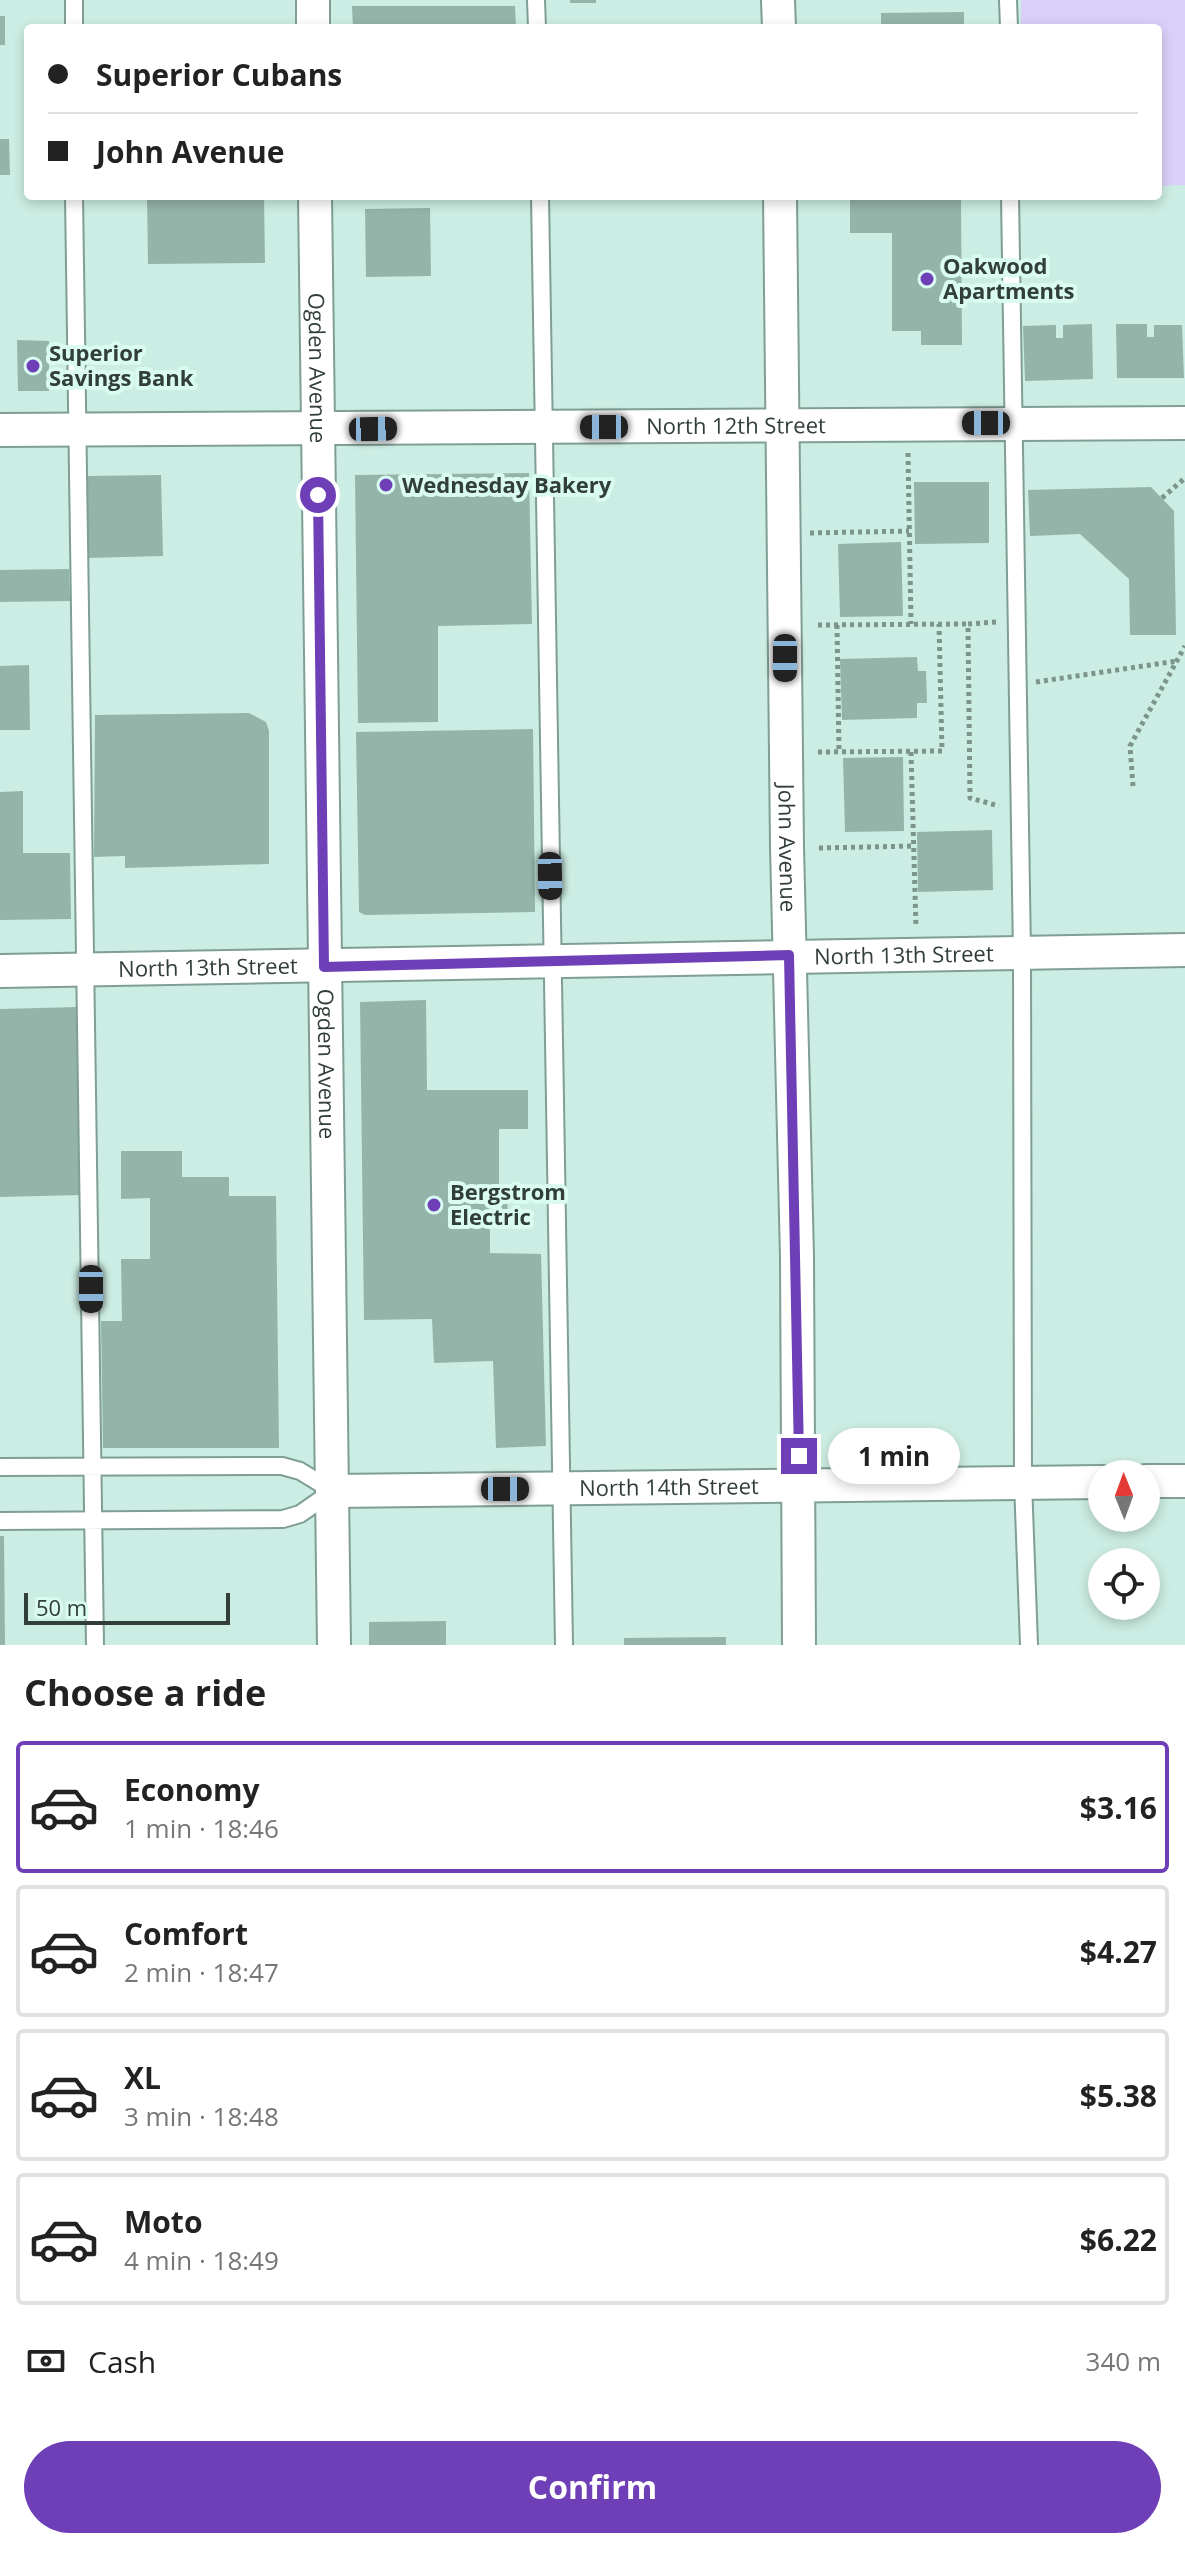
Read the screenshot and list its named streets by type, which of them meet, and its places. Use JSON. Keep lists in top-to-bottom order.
{
  "streets": {
    "street": [
      "Ogden Avenue",
      "North 12th Street",
      "John Avenue",
      "North 13th Street",
      "North 14th Street"
    ]
  },
  "crossings": [
    ["Ogden Avenue", "North 12th Street"],
    ["Ogden Avenue", "North 13th Street"],
    ["Ogden Avenue", "North 14th Street"],
    ["North 12th Street", "John Avenue"],
    ["John Avenue", "North 13th Street"],
    ["John Avenue", "North 14th Street"]
  ],
  "places": [
    "Oakwood Apartments",
    "Superior Savings Bank",
    "Wednesday Bakery",
    "Bergstrom Electric"
  ],
  "scale_bar": "50 m",
  "north": "top",
  "page": {
    "banner": ["Superior Cubans", "John Avenue"],
    "bubble": "1 min",
    "scale": "50 m",
    "heading": "Choose a ride",
    "list": [
      {
        "name": "Economy",
        "note": "1 min · 18:46",
        "value": "$3.16"
      },
      {
        "name": "Comfort",
        "note": "2 min · 18:47",
        "value": "$4.27"
      },
      {
        "name": "XL",
        "note": "3 min · 18:48",
        "value": "$5.38"
      },
      {
        "name": "Moto",
        "note": "4 min · 18:49",
        "value": "$6.22"
      }
    ],
    "pay": ["Cash", "340 m"],
    "buttons": "Confirm"
  }
}
